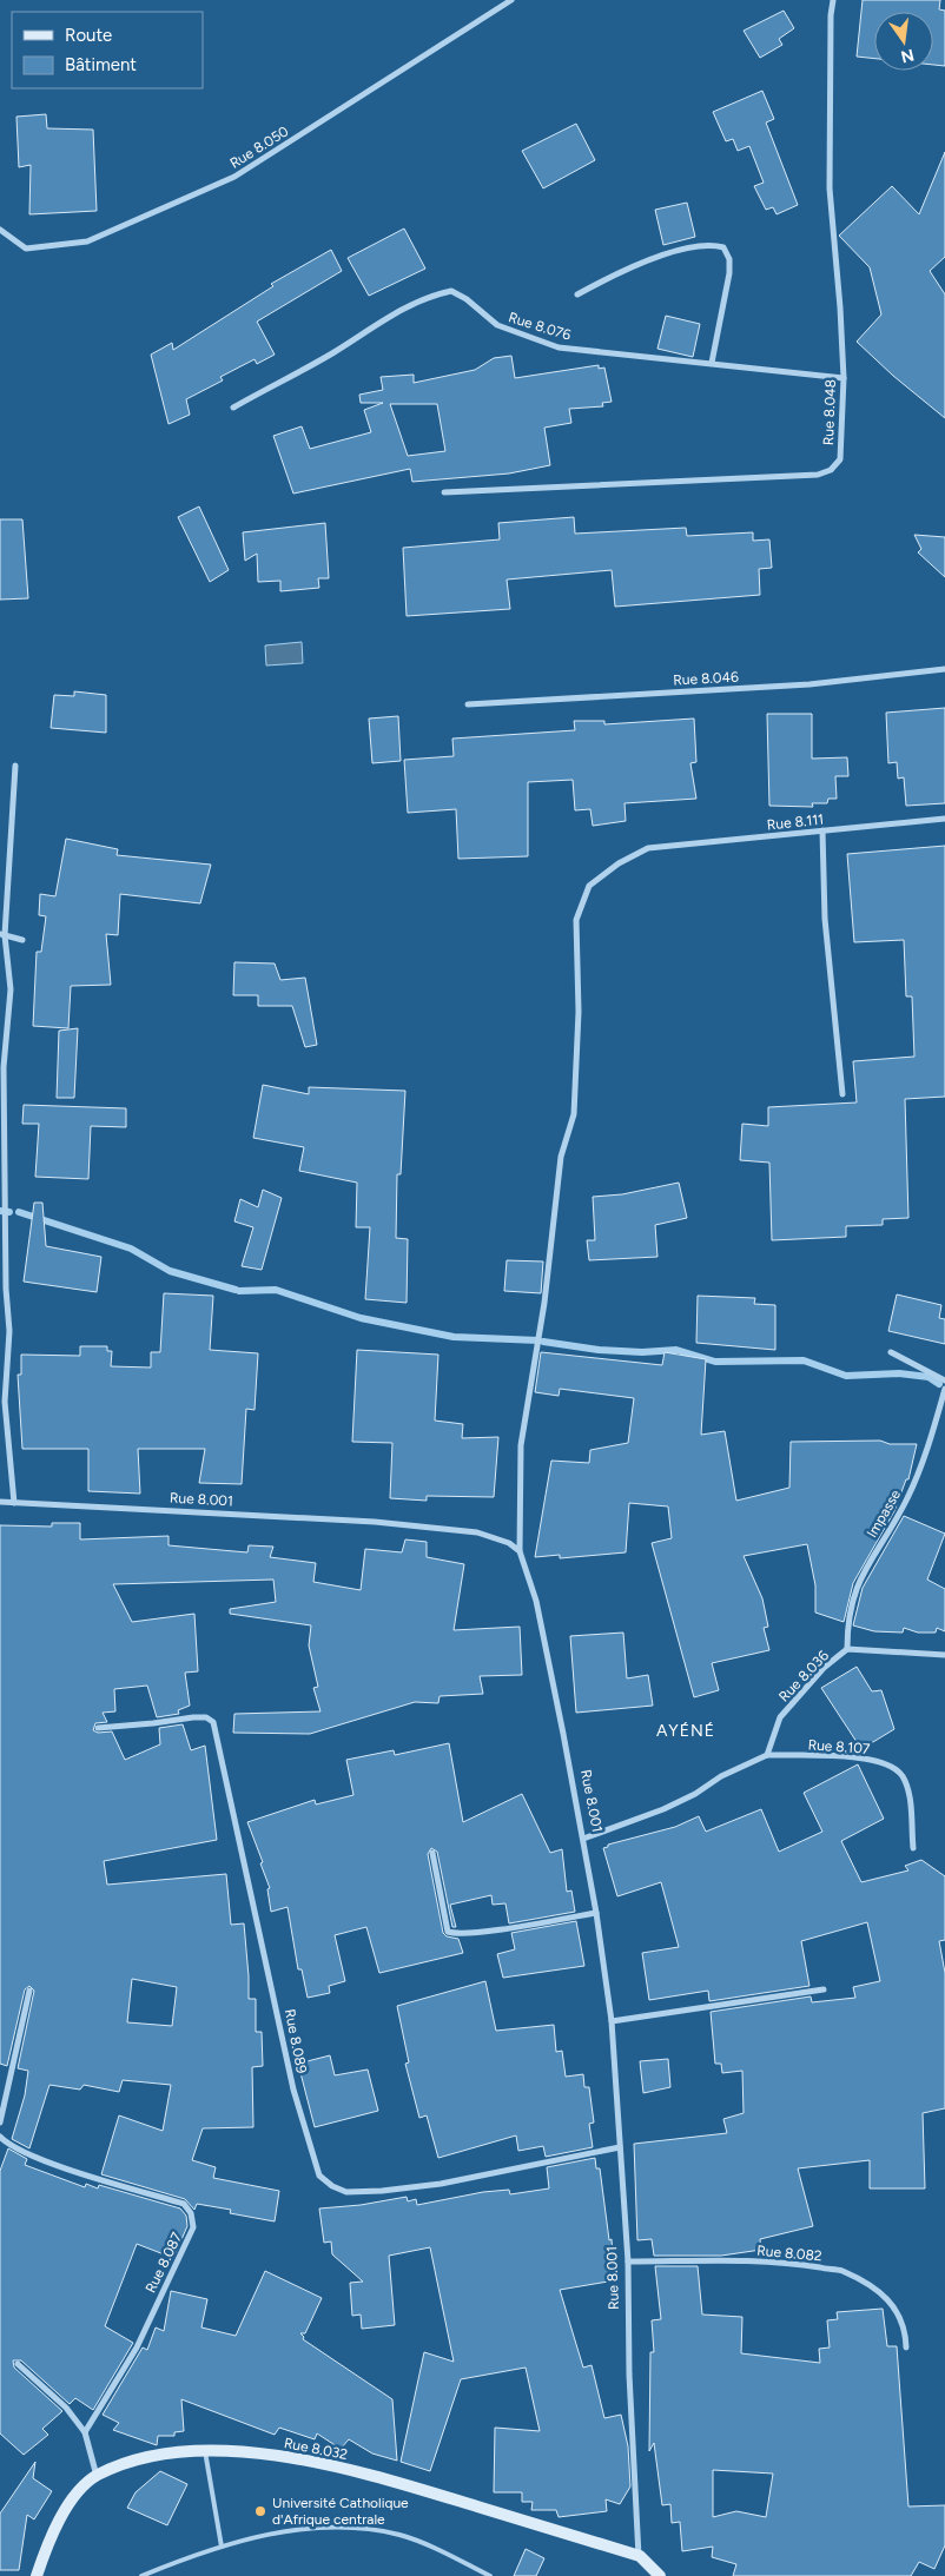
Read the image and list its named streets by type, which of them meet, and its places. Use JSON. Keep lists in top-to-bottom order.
{
  "streets": {
    "street": [
      "Rue 8.050",
      "Rue 8.076",
      "Rue 8.048",
      "Rue 8.046",
      "Rue 8.111",
      "Rue 8.001",
      "Impasse",
      "Rue 8.036",
      "Rue 8.107",
      "Rue 8.089",
      "Rue 8.082",
      "Rue 8.087",
      "Rue 8.032"
    ]
  },
  "crossings": [
    ["Rue 8.076", "Rue 8.048"],
    ["Rue 8.111", "Rue 8.001"],
    ["Rue 8.001", "Rue 8.089"],
    ["Rue 8.001", "Rue 8.082"],
    ["Rue 8.001", "Rue 8.032"],
    ["Impasse", "Rue 8.036"],
    ["Rue 8.036", "Rue 8.107"]
  ],
  "districts": ["AYÉNÉ"],
  "places": ["Université Catholique d'Afrique centrale"],
  "legend": ["Route", "Bâtiment"],
  "north": "bottom"
}
